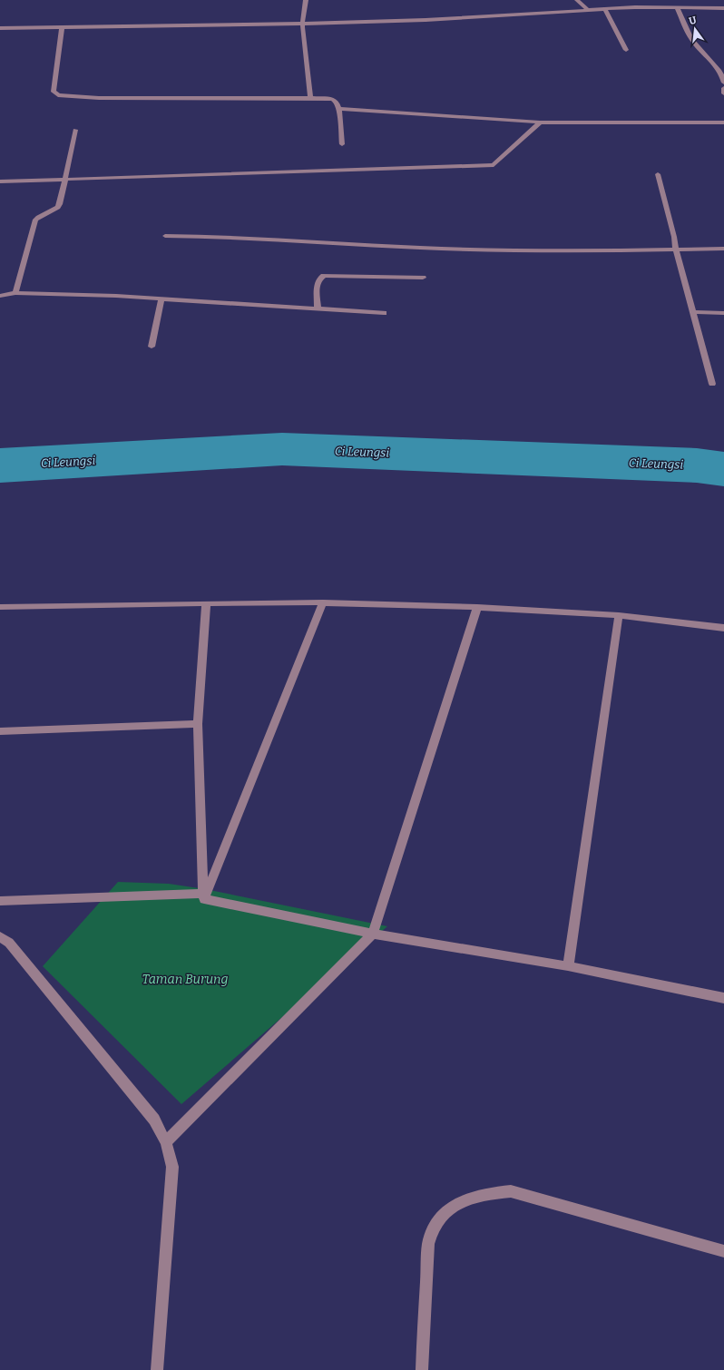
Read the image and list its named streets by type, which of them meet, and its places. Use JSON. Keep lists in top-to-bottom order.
{
  "water": ["Ci Leungsi"],
  "parks": ["Taman Burung"],
  "north": "top"
}
